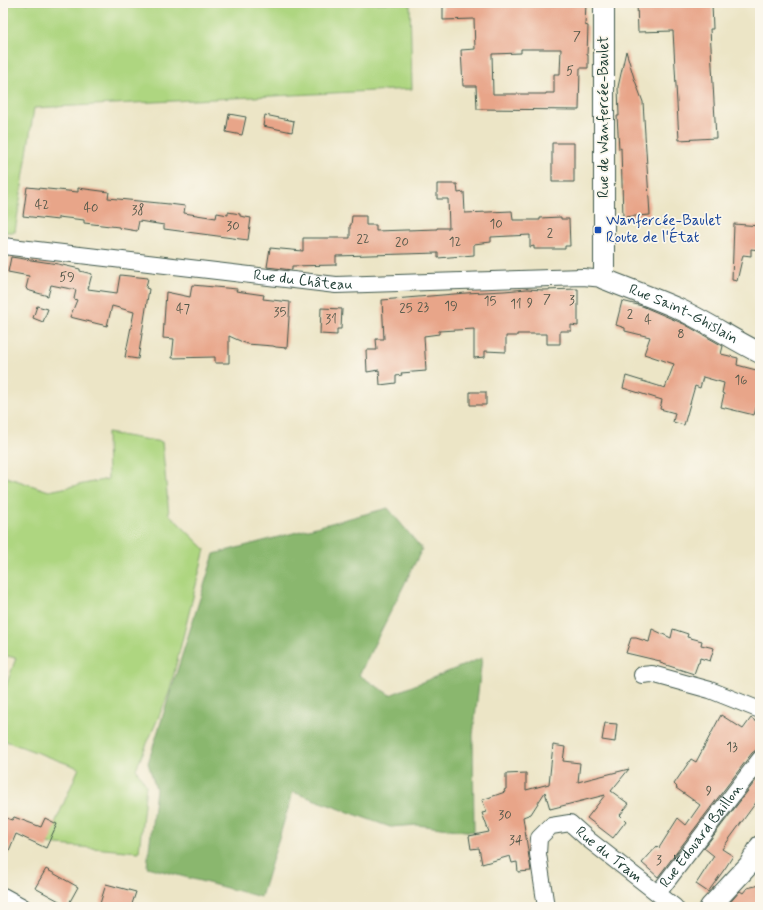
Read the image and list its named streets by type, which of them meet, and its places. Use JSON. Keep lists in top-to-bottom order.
{
  "streets": {
    "main road": ["Rue de Wanfercée-Baulet", "Rue Saint-Ghislain"],
    "street": ["Rue du Château", "Rue Édouard Baillon", "Rue du Tram"]
  },
  "crossings": [
    ["Rue de Wanfercée-Baulet", "Rue du Château"],
    ["Rue de Wanfercée-Baulet", "Rue Saint-Ghislain"],
    ["Rue du Château", "Rue Saint-Ghislain"],
    ["Rue Édouard Baillon", "Rue du Tram"]
  ],
  "places": {
    "transit": ["Wanfercée-Baulet Route de l'État"]
  },
  "house_numbers": [
    "7",
    "5",
    "42",
    "40",
    "38",
    "10",
    "30",
    "2",
    "22",
    "20",
    "12",
    "59",
    "7",
    "3",
    "15",
    "9",
    "11",
    "19",
    "23",
    "25",
    "47",
    "35",
    "2",
    "31",
    "4",
    "8",
    "16",
    "13",
    "9",
    "30",
    "34",
    "3"
  ]
}
